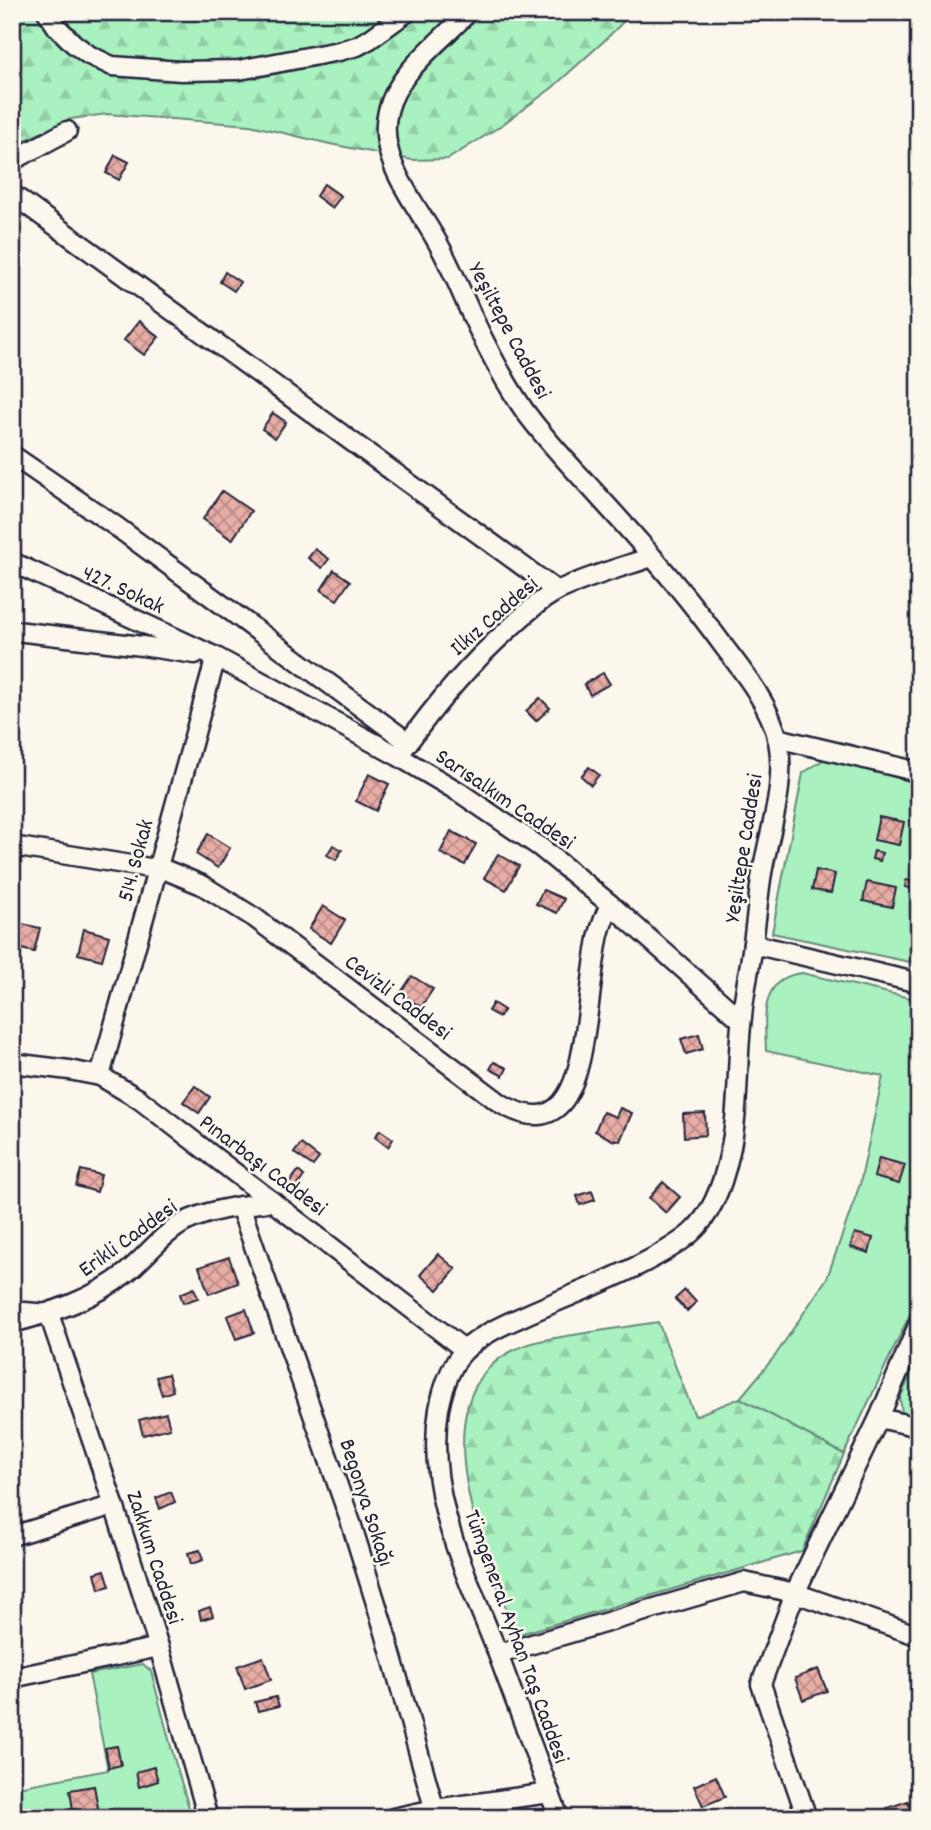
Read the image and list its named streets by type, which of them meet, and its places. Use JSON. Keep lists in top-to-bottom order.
{
  "streets": {
    "street": [
      "Yeşiltepe Caddesi",
      "427. Sokak",
      "Ilkız Caddesi",
      "Sarısalkım Caddesi",
      "514. Sokak",
      "Cevizli Caddesi",
      "Pınarbaşı Caddesi",
      "Erikli Caddesi",
      "Begonya Sokağı",
      "Zakkum Caddesi",
      "Tümgeneral Ayhan Taş Caddesi"
    ]
  },
  "crossings": [
    ["Yeşiltepe Caddesi", "Ilkız Caddesi"],
    ["Yeşiltepe Caddesi", "Sarısalkım Caddesi"],
    ["Yeşiltepe Caddesi", "Pınarbaşı Caddesi"],
    ["Yeşiltepe Caddesi", "Tümgeneral Ayhan Taş Caddesi"],
    ["427. Sokak", "Sarısalkım Caddesi"],
    ["427. Sokak", "514. Sokak"],
    ["Ilkız Caddesi", "Sarısalkım Caddesi"],
    ["Sarısalkım Caddesi", "514. Sokak"],
    ["Sarısalkım Caddesi", "Cevizli Caddesi"],
    ["514. Sokak", "Cevizli Caddesi"],
    ["514. Sokak", "Pınarbaşı Caddesi"],
    ["Pınarbaşı Caddesi", "Erikli Caddesi"],
    ["Pınarbaşı Caddesi", "Tümgeneral Ayhan Taş Caddesi"],
    ["Erikli Caddesi", "Begonya Sokağı"],
    ["Erikli Caddesi", "Zakkum Caddesi"]
  ]
}
